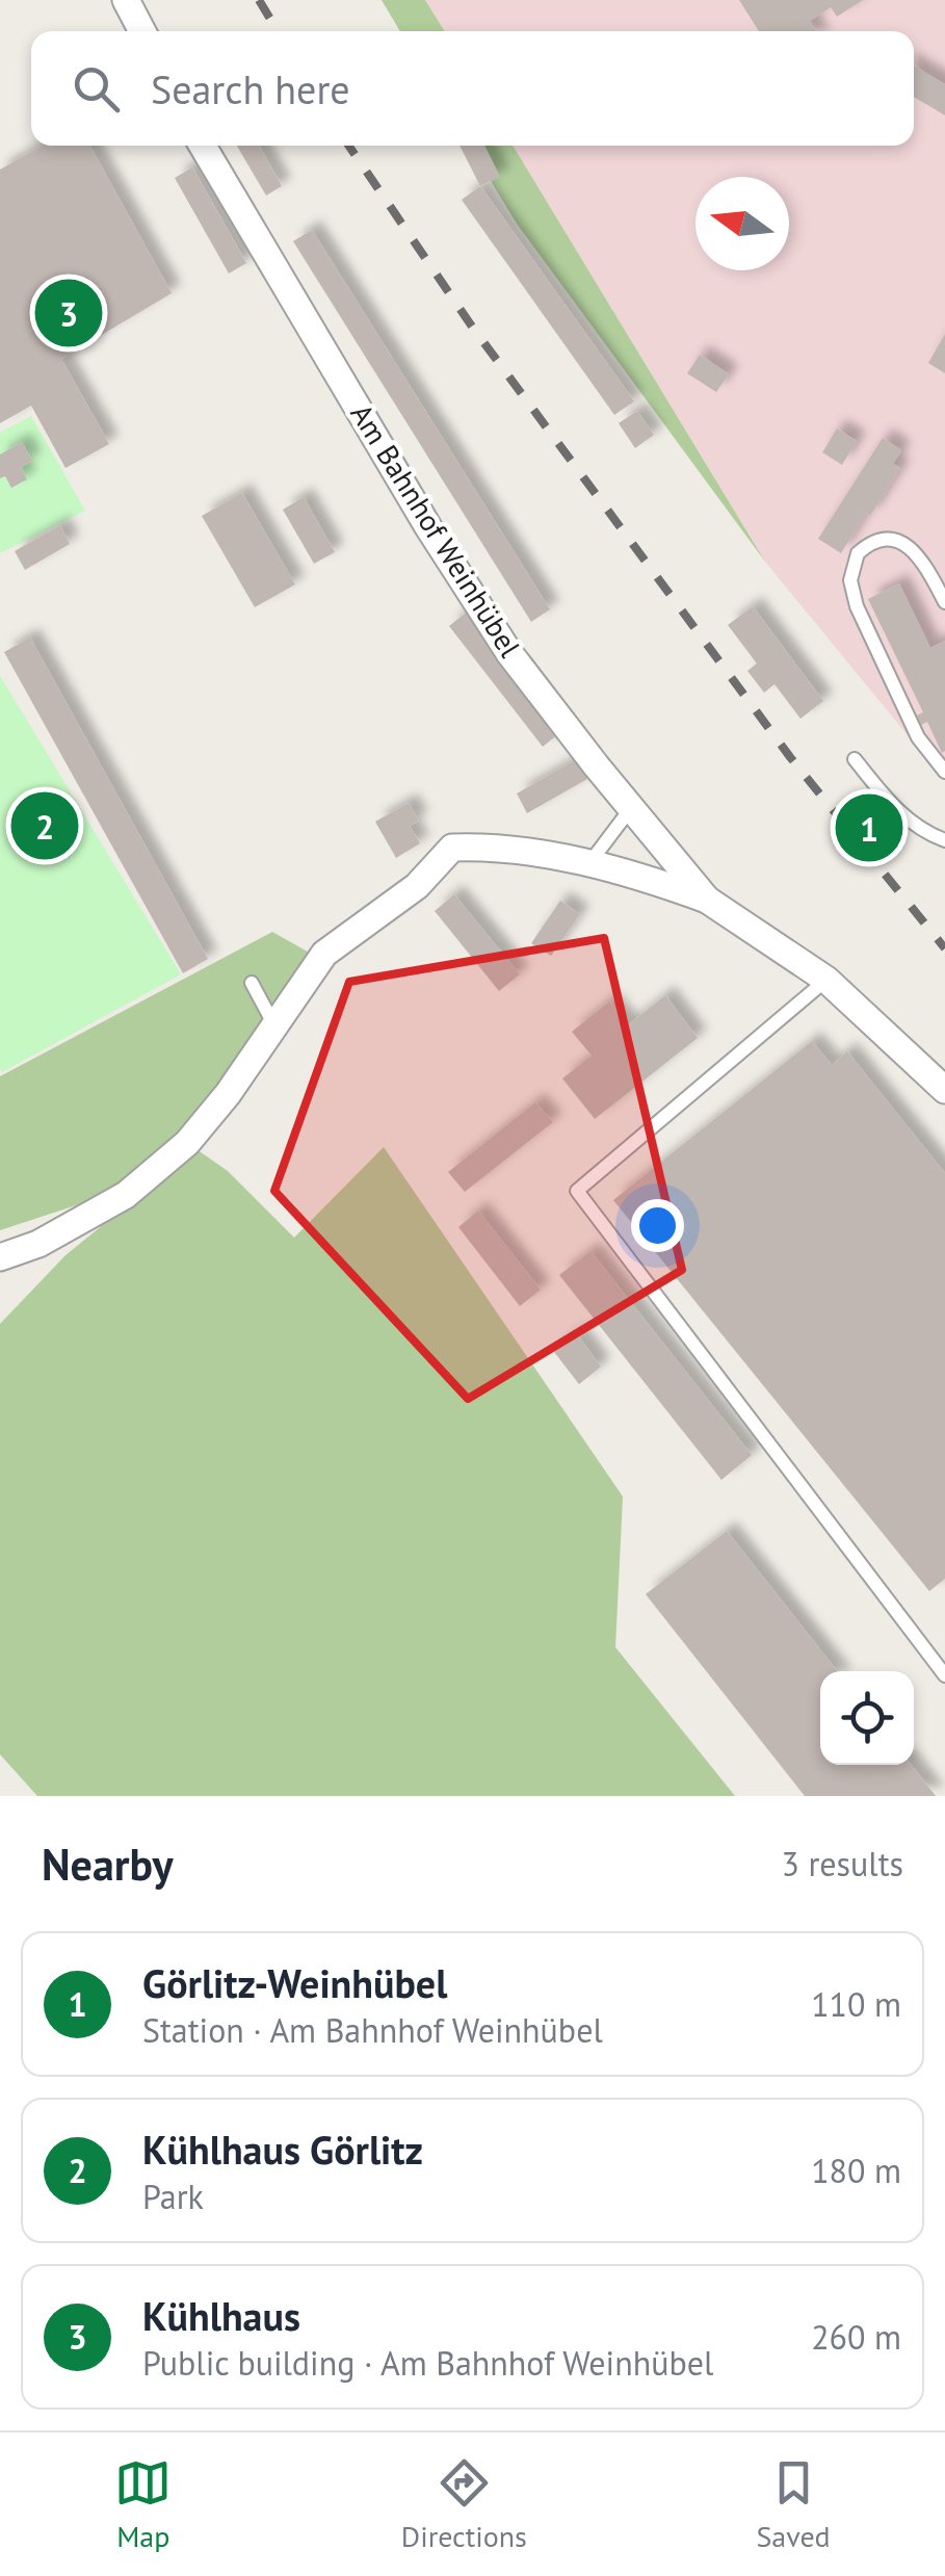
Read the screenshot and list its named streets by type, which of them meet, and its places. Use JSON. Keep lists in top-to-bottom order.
{
  "streets": {
    "street": ["Am Bahnhof Weinhübel"]
  },
  "north": "left",
  "page": {
    "search": "Search here",
    "pins": ["3", "2", "1"],
    "heading": ["Nearby", "3 results"],
    "list": [
      {
        "mark": "1",
        "name": "Görlitz-Weinhübel",
        "note": "Station · Am Bahnhof Weinhübel",
        "value": "110 m"
      },
      {
        "mark": "2",
        "name": "Kühlhaus Görlitz",
        "note": "Park",
        "value": "180 m"
      },
      {
        "mark": "3",
        "name": "Kühlhaus",
        "note": "Public building · Am Bahnhof Weinhübel",
        "value": "260 m"
      }
    ],
    "nav": ["Map", "Directions", "Saved"]
  }
}
